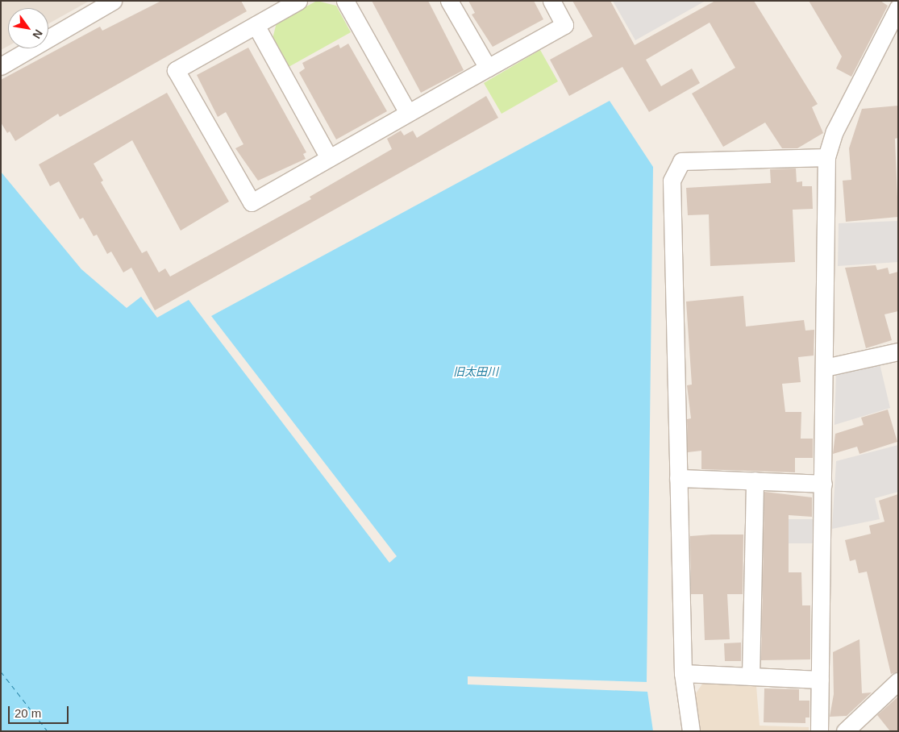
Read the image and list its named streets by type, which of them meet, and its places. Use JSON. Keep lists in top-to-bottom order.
{
  "water": ["旧太田川"],
  "scale_bar": "20 m",
  "north": "bottom right"
}
